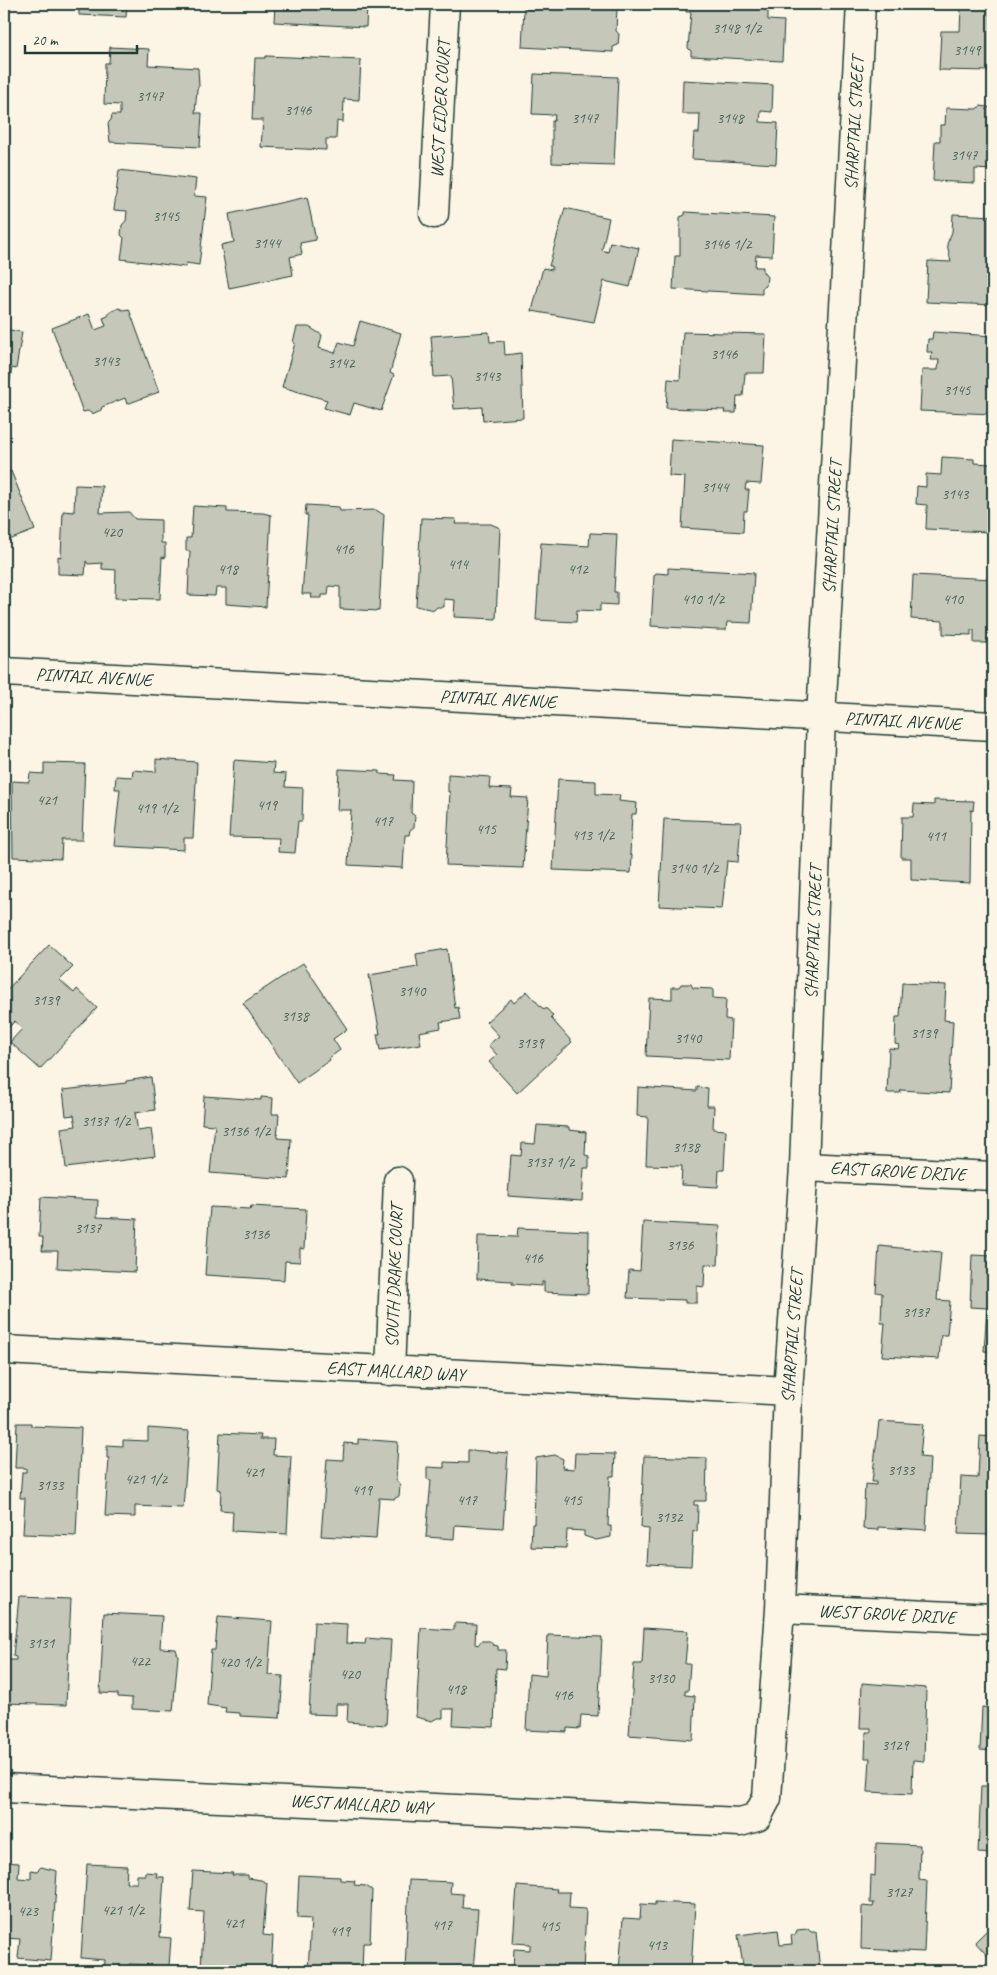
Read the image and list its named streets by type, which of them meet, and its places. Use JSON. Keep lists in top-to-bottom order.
{
  "streets": {
    "street": [
      "WEST EIDER COURT",
      "SHARPTAIL STREET",
      "PINTAIL AVENUE",
      "EAST GROVE DRIVE",
      "SOUTH DRAKE COURT",
      "EAST MALLARD WAY",
      "WEST GROVE DRIVE",
      "WEST MALLARD WAY"
    ]
  },
  "crossings": [
    ["SHARPTAIL STREET", "PINTAIL AVENUE"],
    ["SHARPTAIL STREET", "EAST GROVE DRIVE"],
    ["SHARPTAIL STREET", "EAST MALLARD WAY"],
    ["SHARPTAIL STREET", "WEST GROVE DRIVE"],
    ["SHARPTAIL STREET", "WEST MALLARD WAY"],
    ["SOUTH DRAKE COURT", "EAST MALLARD WAY"]
  ],
  "house_numbers": [
    "3148 1/2",
    "3149",
    "3147",
    "3146",
    "3147",
    "3148",
    "3147",
    "3145",
    "3144",
    "3146 1/2",
    "3146",
    "3143",
    "3142",
    "3143",
    "3145",
    "3144",
    "3143",
    "420",
    "416",
    "414",
    "418",
    "412",
    "410 1/2",
    "410",
    "421",
    "419",
    "419 1/2",
    "417",
    "415",
    "413 1/2",
    "411",
    "3140 1/2",
    "3140",
    "3139",
    "3138",
    "3139",
    "3140",
    "3139",
    "3137 1/2",
    "3136 1/2",
    "3138",
    "3137 1/2",
    "3137",
    "3136",
    "3136",
    "416",
    "3137",
    "3133",
    "421",
    "421 1/2",
    "3133",
    "419",
    "417",
    "415",
    "3132",
    "3131",
    "422",
    "420 1/2",
    "420",
    "3130",
    "418",
    "416",
    "3129",
    "3127",
    "421 1/2",
    "423",
    "421",
    "417",
    "415",
    "419",
    "413"
  ],
  "scale_bar": "20 m"
}
